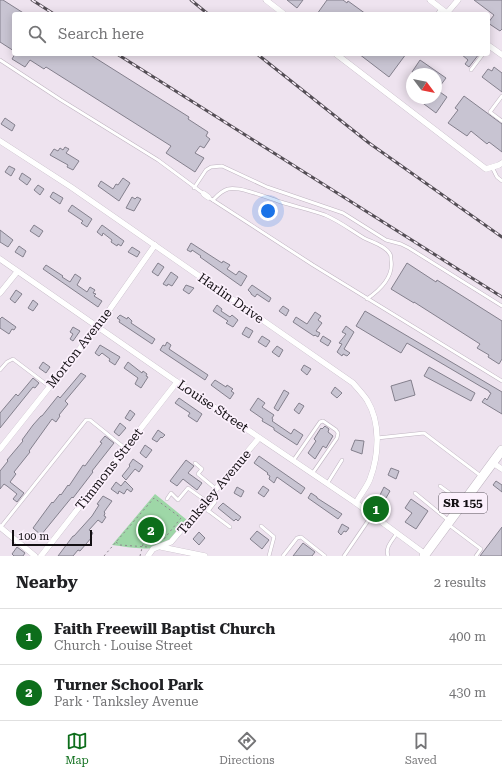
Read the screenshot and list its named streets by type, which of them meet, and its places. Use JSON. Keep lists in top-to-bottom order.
{
  "streets": {
    "main road": ["SR 155"],
    "street": [
      "Harlin Drive",
      "Morton Avenue",
      "Louise Street",
      "Timmons Street",
      "Tanksley Avenue"
    ]
  },
  "crossings": [
    ["Harlin Drive", "Morton Avenue"],
    ["Harlin Drive", "Louise Street"],
    ["Morton Avenue", "Louise Street"],
    ["Louise Street", "Timmons Street"],
    ["Louise Street", "Tanksley Avenue"],
    ["Louise Street", "SR 155"]
  ],
  "scale_bar": "100 m",
  "north": "bottom right",
  "page": {
    "search": "Search here",
    "pins": ["1", "2"],
    "scale": "100 m",
    "heading": ["Nearby", "2 results"],
    "list": [
      {
        "mark": "1",
        "name": "Faith Freewill Baptist Church",
        "note": "Church · Louise Street",
        "value": "400 m"
      },
      {
        "mark": "2",
        "name": "Turner School Park",
        "note": "Park · Tanksley Avenue",
        "value": "430 m"
      }
    ],
    "nav": ["Map", "Directions", "Saved"]
  }
}
